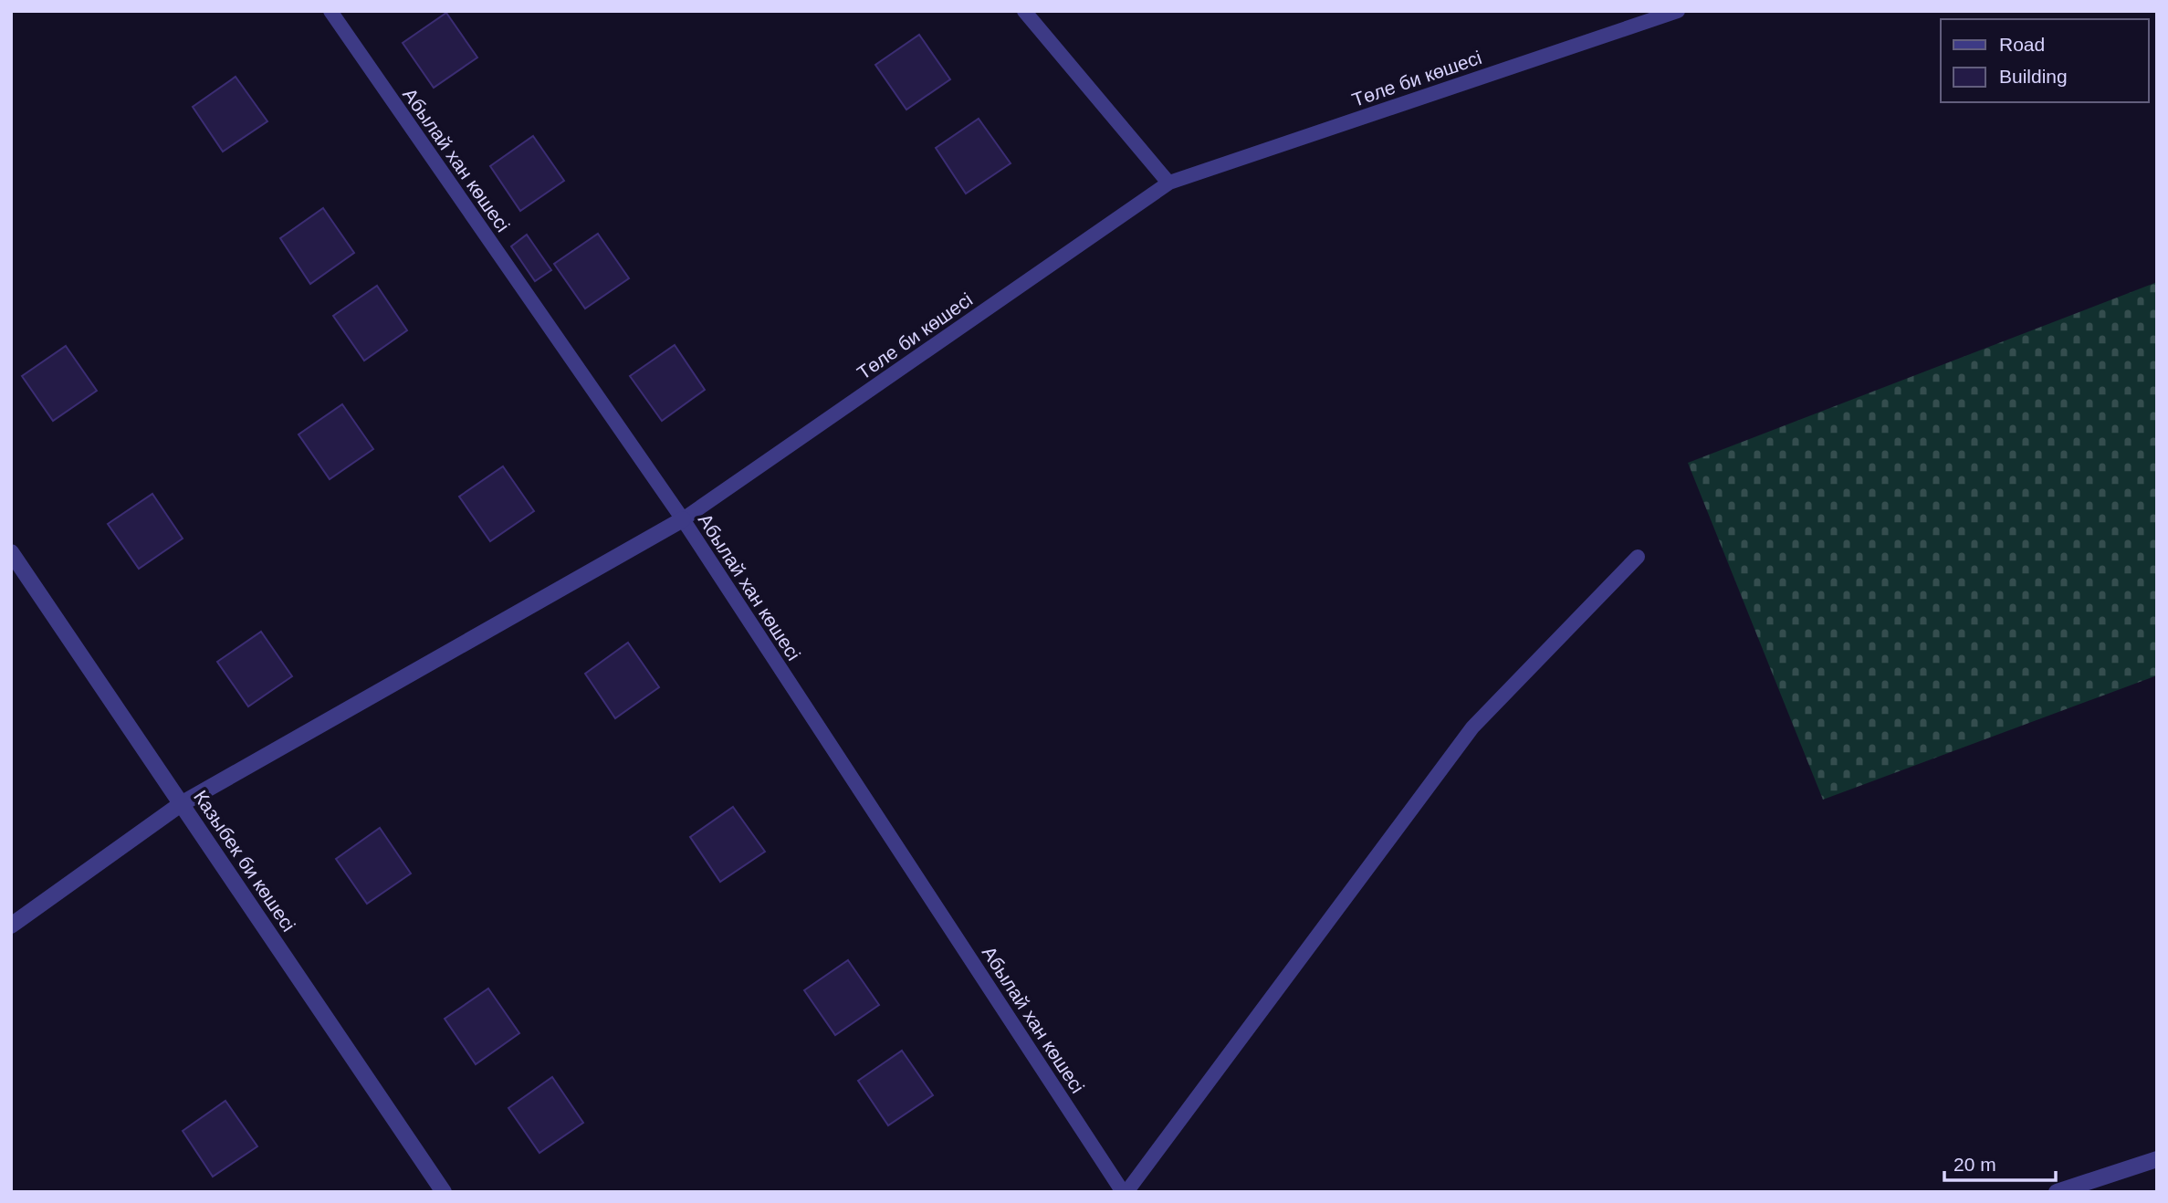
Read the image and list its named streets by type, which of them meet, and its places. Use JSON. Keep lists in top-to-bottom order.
{
  "streets": {
    "street": ["Казыбек би көшесі"],
    "lane": ["Төле би көшесі", "Абылай хан көшесі"]
  },
  "crossings": [
    ["Төле би көшесі", "Абылай хан көшесі"]
  ],
  "legend": ["Road", "Building"],
  "scale_bar": "20 m"
}
